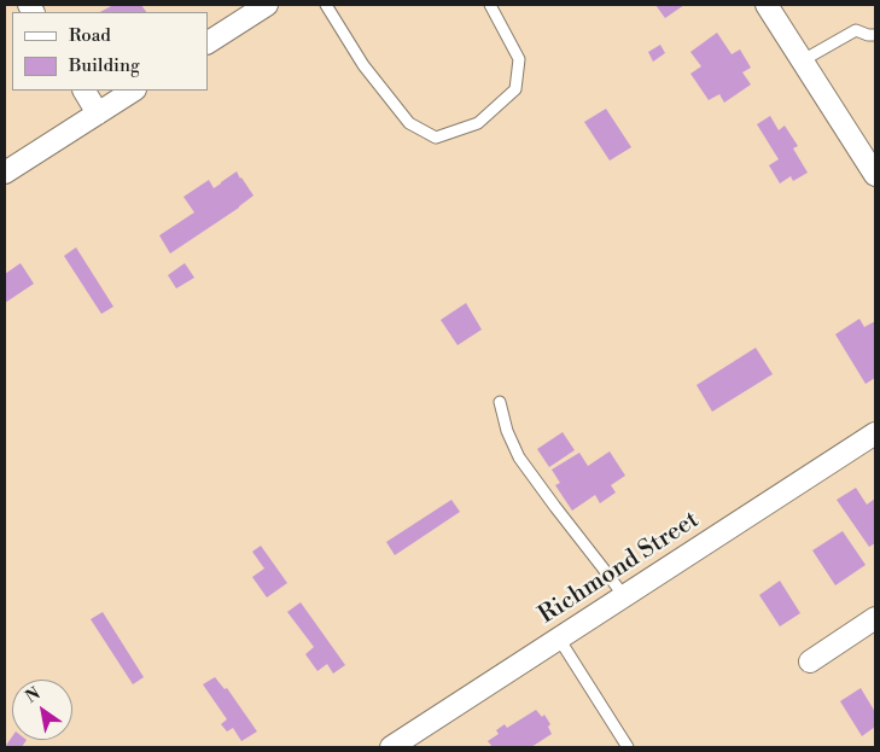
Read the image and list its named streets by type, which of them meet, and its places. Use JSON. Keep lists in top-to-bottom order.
{
  "streets": {
    "street": ["Richmond Street"]
  },
  "legend": ["Road", "Building"],
  "north": "top left"
}
